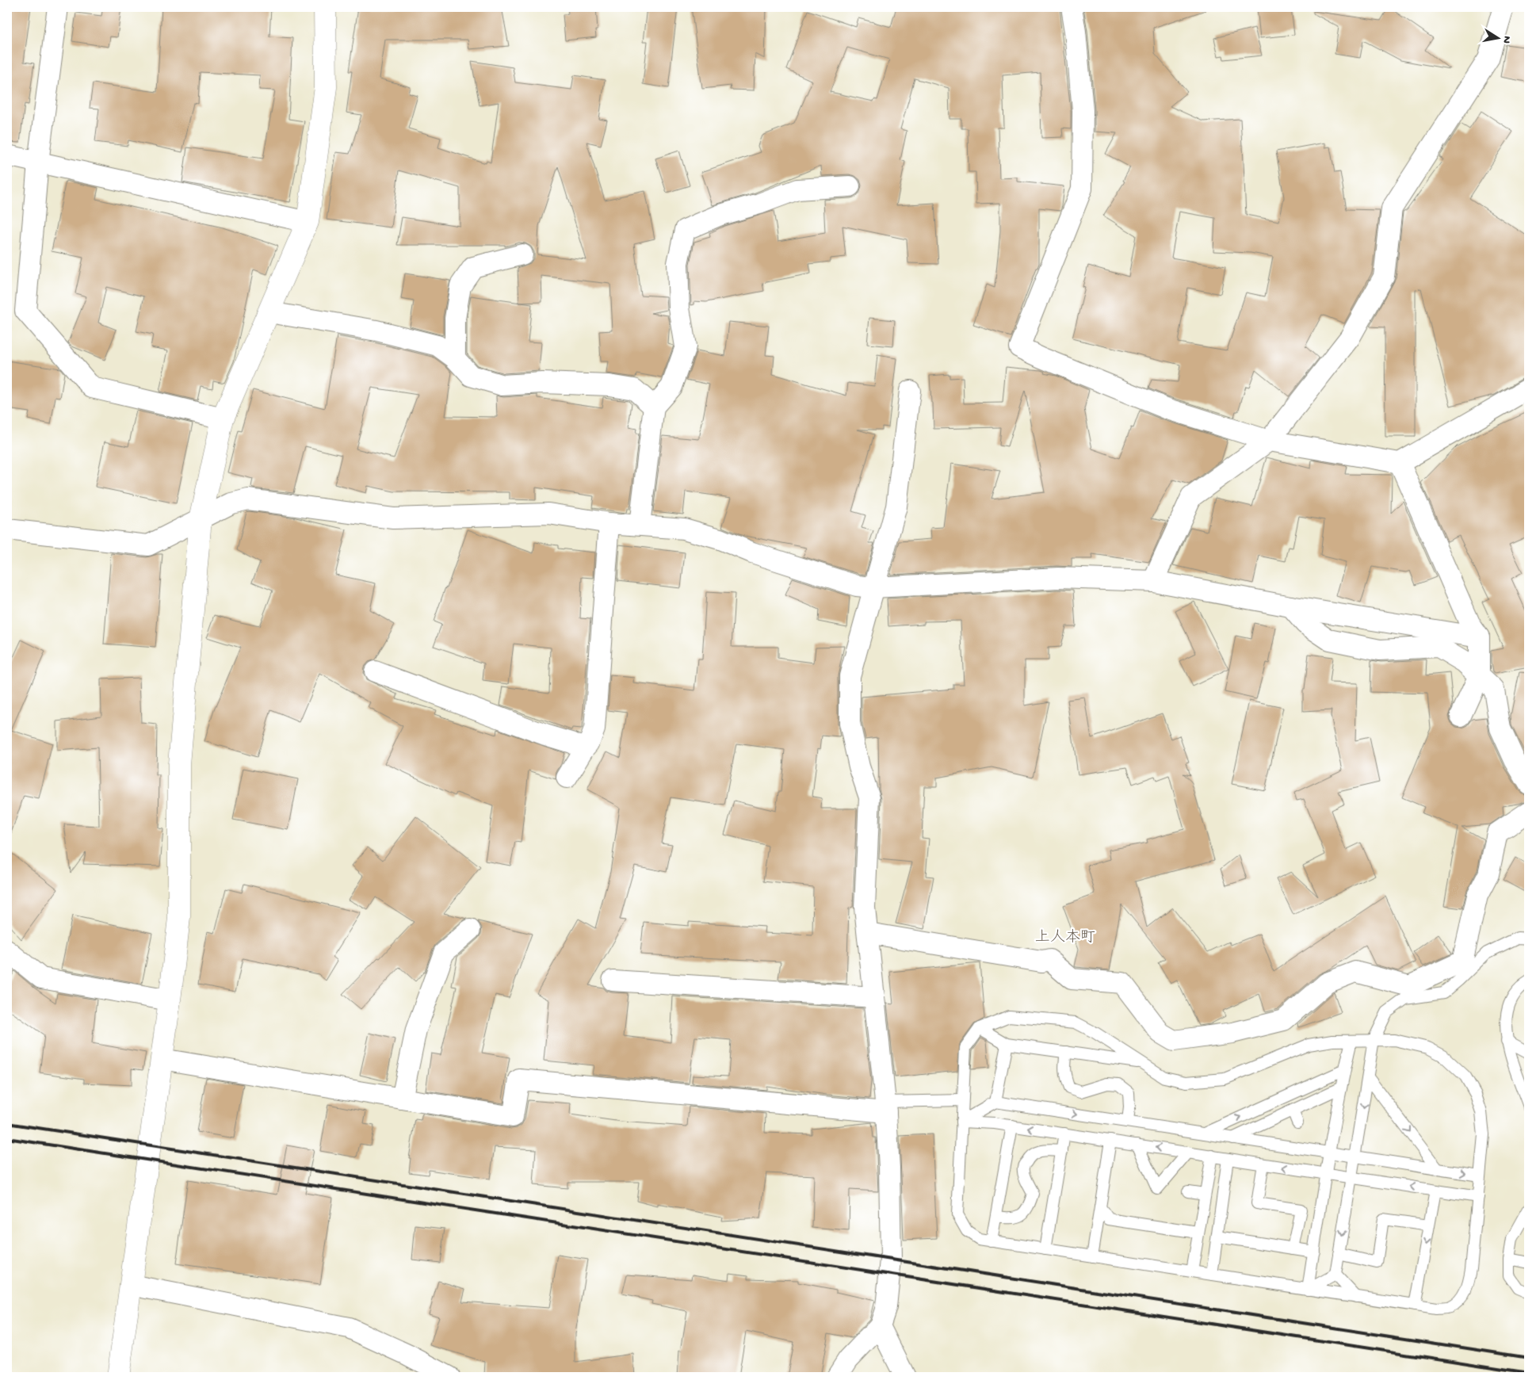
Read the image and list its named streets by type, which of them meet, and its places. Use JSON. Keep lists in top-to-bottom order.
{
  "districts": ["上人本町"],
  "north": "right"
}
